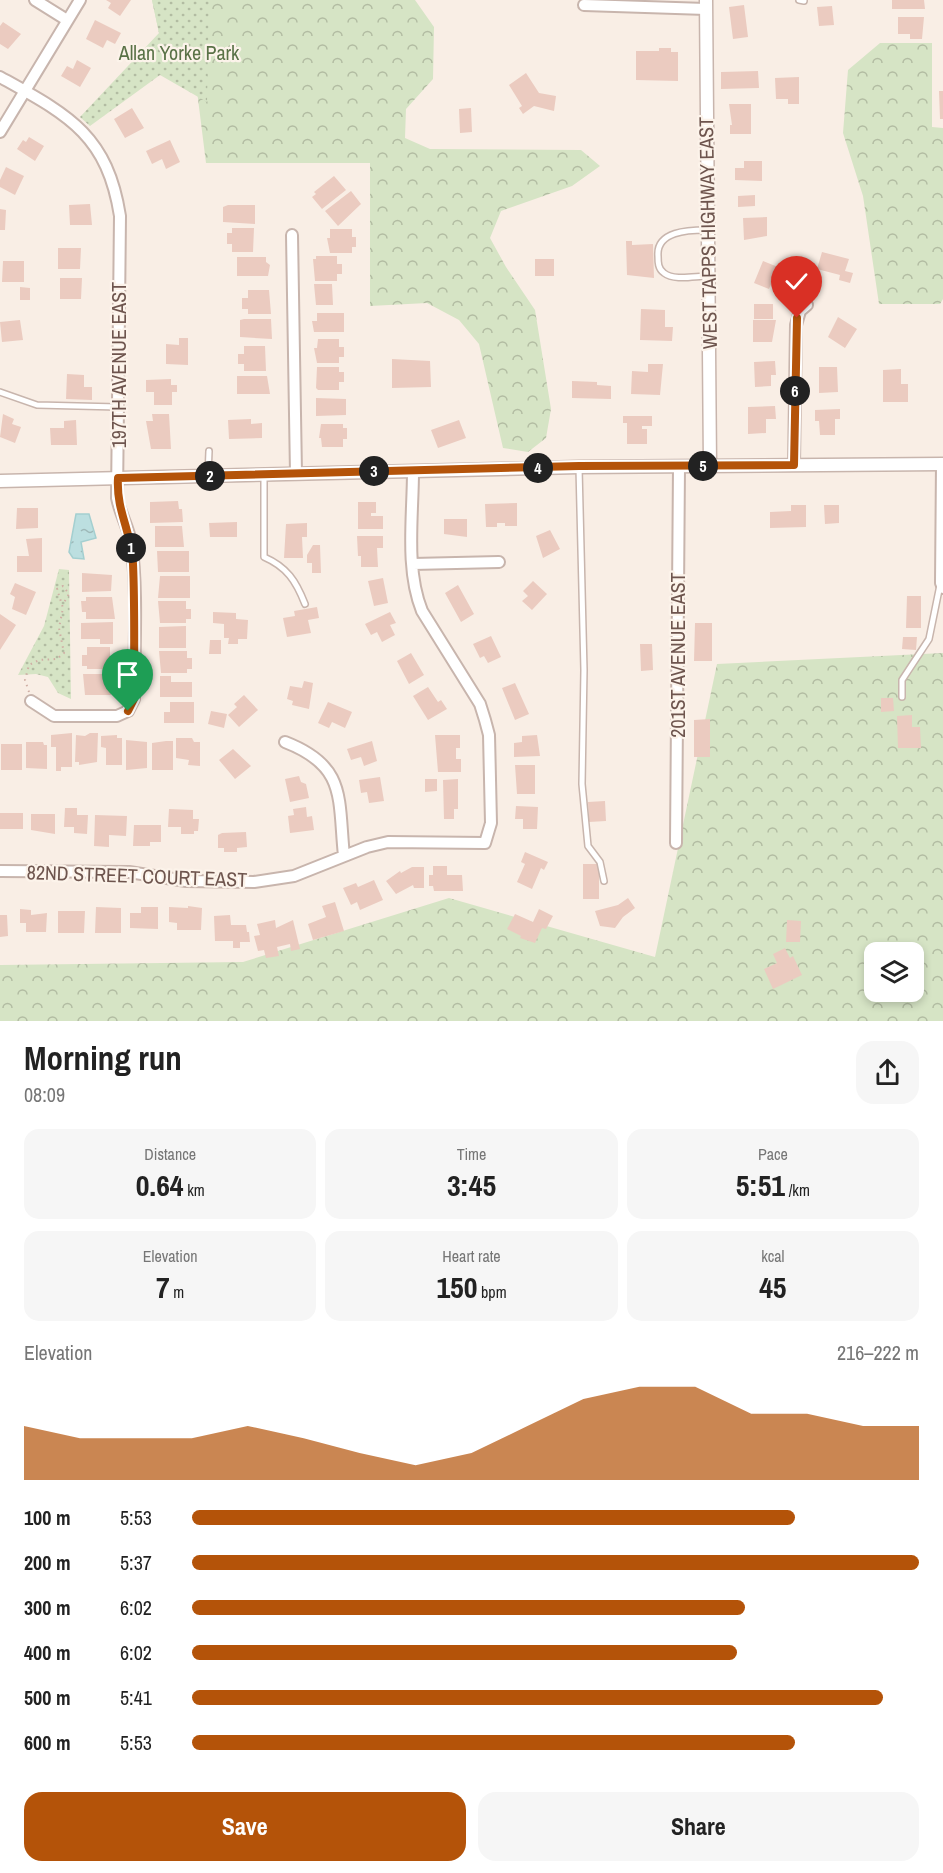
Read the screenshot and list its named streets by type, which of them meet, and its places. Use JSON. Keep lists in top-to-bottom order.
{
  "streets": {
    "street": [
      "WEST TAPPS HIGHWAY EAST",
      "197TH AVENUE EAST",
      "201ST AVENUE EAST",
      "82ND STREET COURT EAST"
    ]
  },
  "parks": ["Allan Yorke Park"],
  "page": {
    "pins": [
      "6",
      "5",
      "4",
      "3",
      "2",
      "1"
    ],
    "heading": ["Morning run", "08:09"],
    "stats": [
      ["Distance", "0.64 km"],
      ["Time", "3:45"],
      ["Pace", "5:51 /km"],
      ["Elevation", "7 m"],
      ["Heart rate", "150 bpm"],
      ["kcal", "45"]
    ],
    "chart": ["Elevation", "216–222 m"],
    "list": [
      {
        "name": "100 m",
        "note": "5:53"
      },
      {
        "name": "200 m",
        "note": "5:37"
      },
      {
        "name": "300 m",
        "note": "6:02"
      },
      {
        "name": "400 m",
        "note": "6:02"
      },
      {
        "name": "500 m",
        "note": "5:41"
      },
      {
        "name": "600 m",
        "note": "5:53"
      }
    ],
    "buttons": ["Save", "Share"]
  }
}
